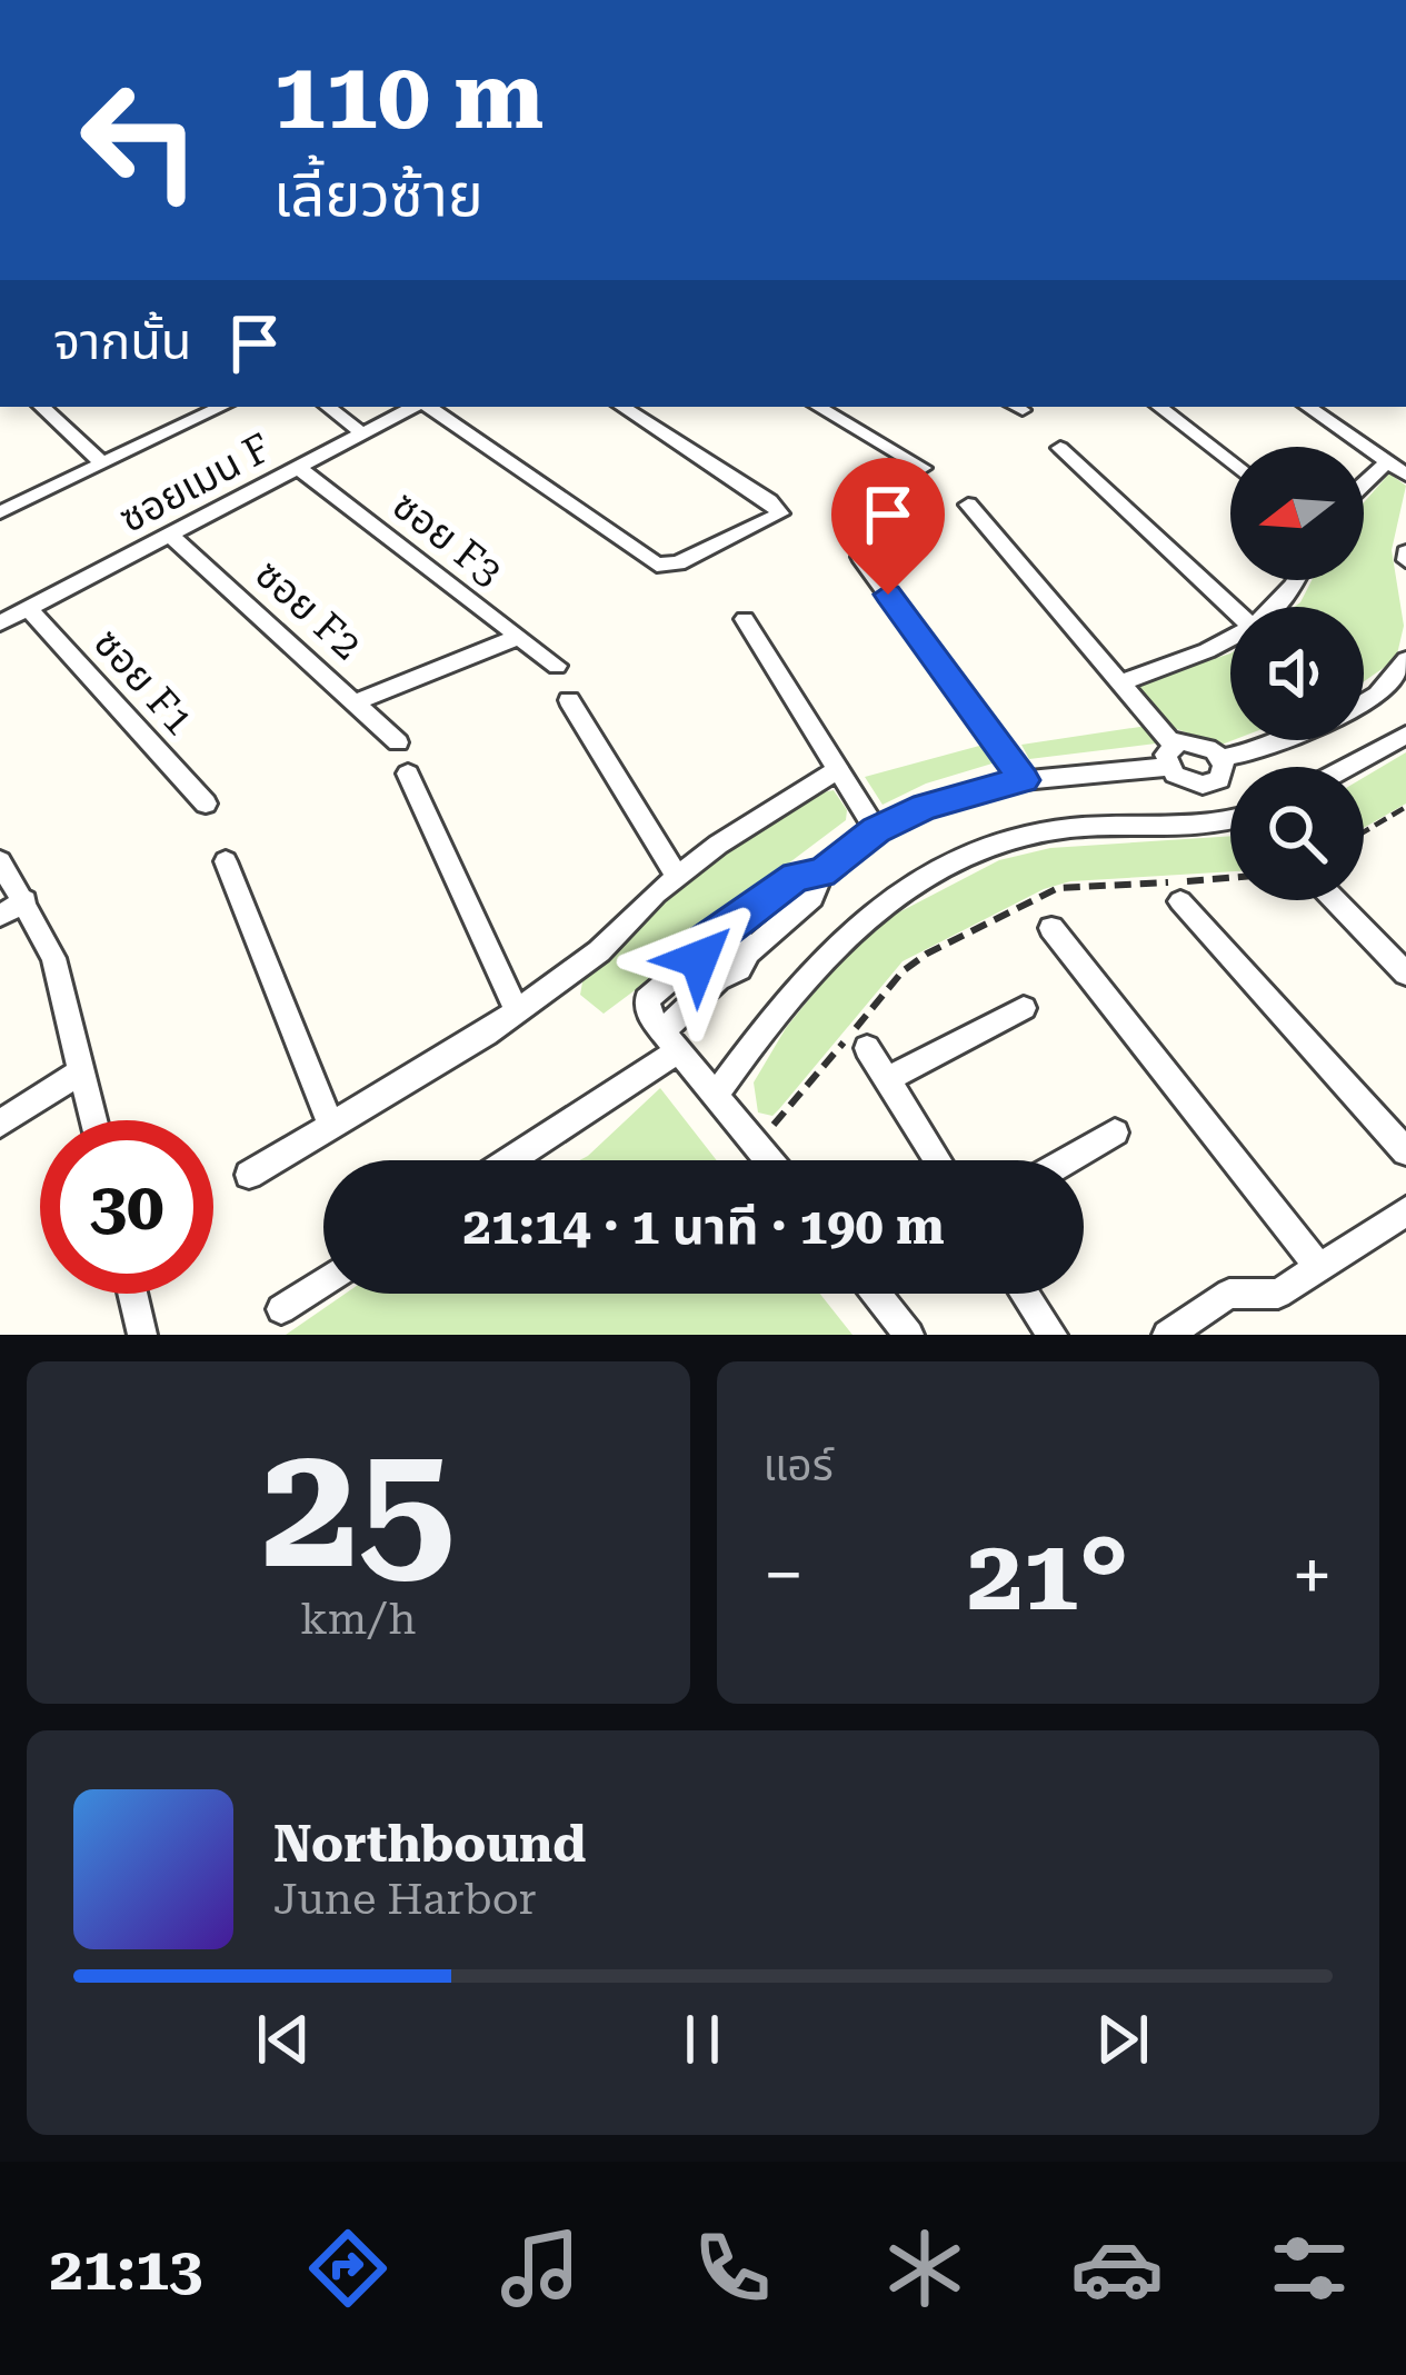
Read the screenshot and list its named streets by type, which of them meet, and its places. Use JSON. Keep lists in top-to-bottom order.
{
  "streets": {
    "street": [
      "ซอยเมน F",
      "ซอย F3",
      "ซอย F2",
      "ซอย F1"
    ]
  },
  "crossings": [
    ["ซอยเมน F", "ซอย F3"],
    ["ซอยเมน F", "ซอย F2"],
    ["ซอยเมน F", "ซอย F1"]
  ],
  "north": "left",
  "page": {
    "turn": ["110 m", "เลี้ยวซ้าย"],
    "then": "จากนั้น",
    "limit": "30",
    "trip": "21:14 · 1 นาที · 190 m",
    "tile": [
      ["25", "km/h"],
      "แอร์"
    ],
    "heat": ["−", "21°", "+"],
    "song": ["Northbound", "June Harbor"],
    "tabs": "21:13"
  }
}
